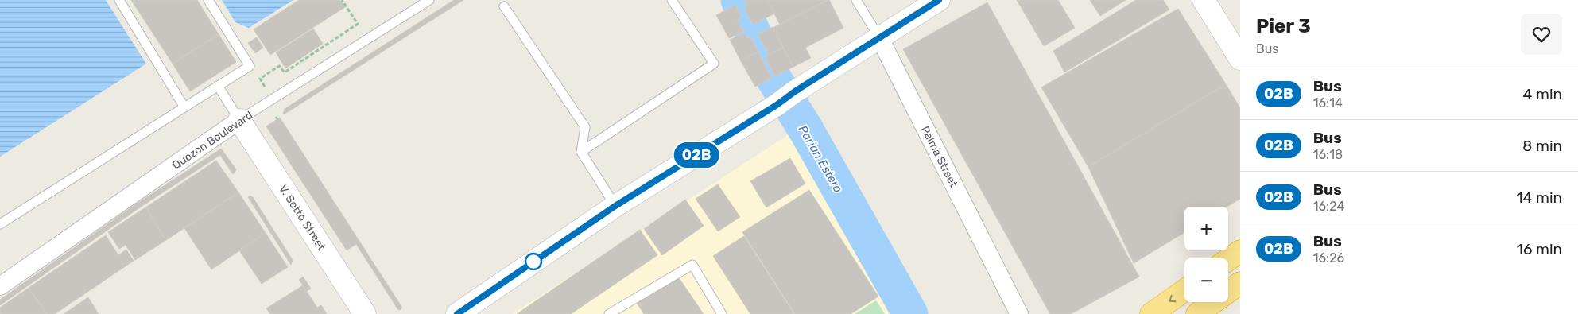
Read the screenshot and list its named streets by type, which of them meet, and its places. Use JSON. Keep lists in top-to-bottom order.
{
  "streets": {
    "street": ["Quezon Boulevard", "Palma Street", "V. Sotto Street"]
  },
  "crossings": [
    ["Quezon Boulevard", "V. Sotto Street"]
  ],
  "water": ["Parian Estero"],
  "lines": ["bus line 02B"],
  "page": {
    "on_map": "02B",
    "heading": ["Pier 3", "Bus"],
    "list": [
      {
        "mark": "02B",
        "name": "Bus",
        "note": "16:14",
        "value": "4 min"
      },
      {
        "mark": "02B",
        "name": "Bus",
        "note": "16:18",
        "value": "8 min"
      },
      {
        "mark": "02B",
        "name": "Bus",
        "note": "16:24",
        "value": "14 min"
      },
      {
        "mark": "02B",
        "name": "Bus",
        "note": "16:26",
        "value": "16 min"
      }
    ],
    "map_buttons": ["+", "−"]
  }
}
